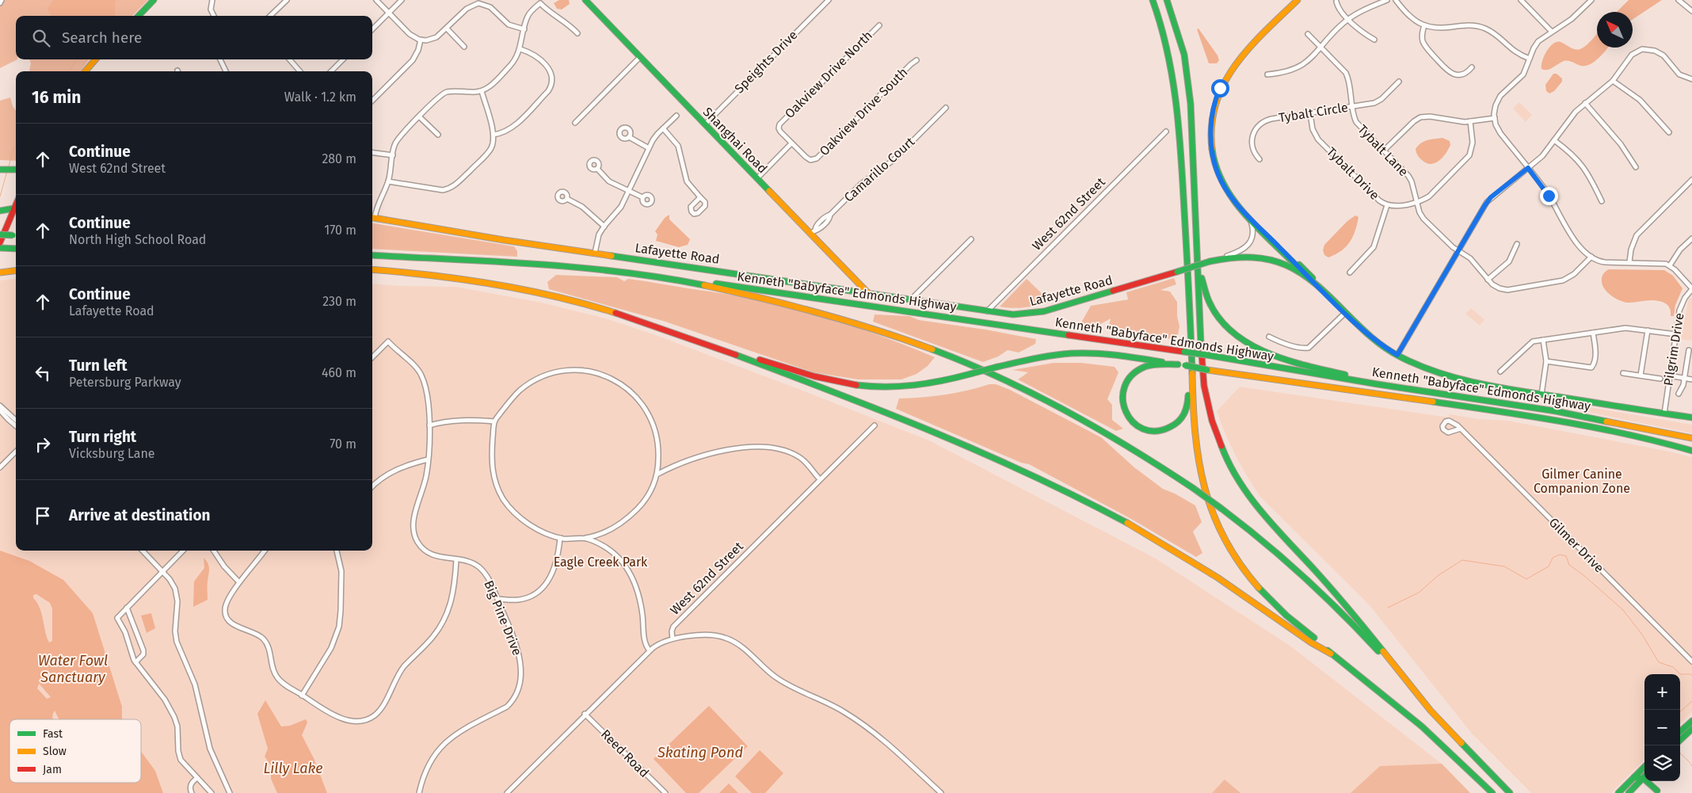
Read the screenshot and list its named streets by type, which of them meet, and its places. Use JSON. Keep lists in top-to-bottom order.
{
  "streets": {
    "main road": ["Shanghai Road", "Lafayette Road", "Kenneth \"Babyface\" Edmonds Highway"],
    "street": [
      "Speights Drive",
      "Oakview Drive North",
      "Oakview Drive South",
      "Tybalt Circle",
      "Tybalt Lane",
      "Camarillo Court",
      "Tybalt Drive",
      "West 62nd Street",
      "Pilgrim Drive",
      "Gilmer Drive",
      "Big Pine Drive",
      "Reed Road"
    ]
  },
  "crossings": [
    ["Speights Drive", "Shanghai Road"],
    ["Oakview Drive North", "Oakview Drive South"],
    ["Tybalt Circle", "Tybalt Lane"],
    ["Tybalt Circle", "Tybalt Drive"],
    ["Shanghai Road", "Camarillo Court"],
    ["Shanghai Road", "Lafayette Road"],
    ["Tybalt Lane", "Tybalt Drive"],
    ["West 62nd Street", "Lafayette Road"],
    ["Lafayette Road", "Pilgrim Drive"]
  ],
  "water": ["Water Fowl Sanctuary", "Skating Pond", "Lilly Lake"],
  "parks": ["Gilmer Canine Companion Zone", "Eagle Creek Park"],
  "legend": ["Fast", "Slow", "Jam"],
  "north": "top left",
  "page": {
    "search": "Search here",
    "heading": ["16 min", "Walk · 1.2 km"],
    "list": [
      ["Continue", "West 62nd Street", "280 m"],
      ["Continue", "North High School Road", "170 m"],
      ["Continue", "Lafayette Road", "230 m"],
      ["Turn left", "Petersburg Parkway", "460 m"],
      ["Turn right", "Vicksburg Lane", "70 m"],
      "Arrive at destination"
    ],
    "map_buttons": ["+", "−"]
  }
}
